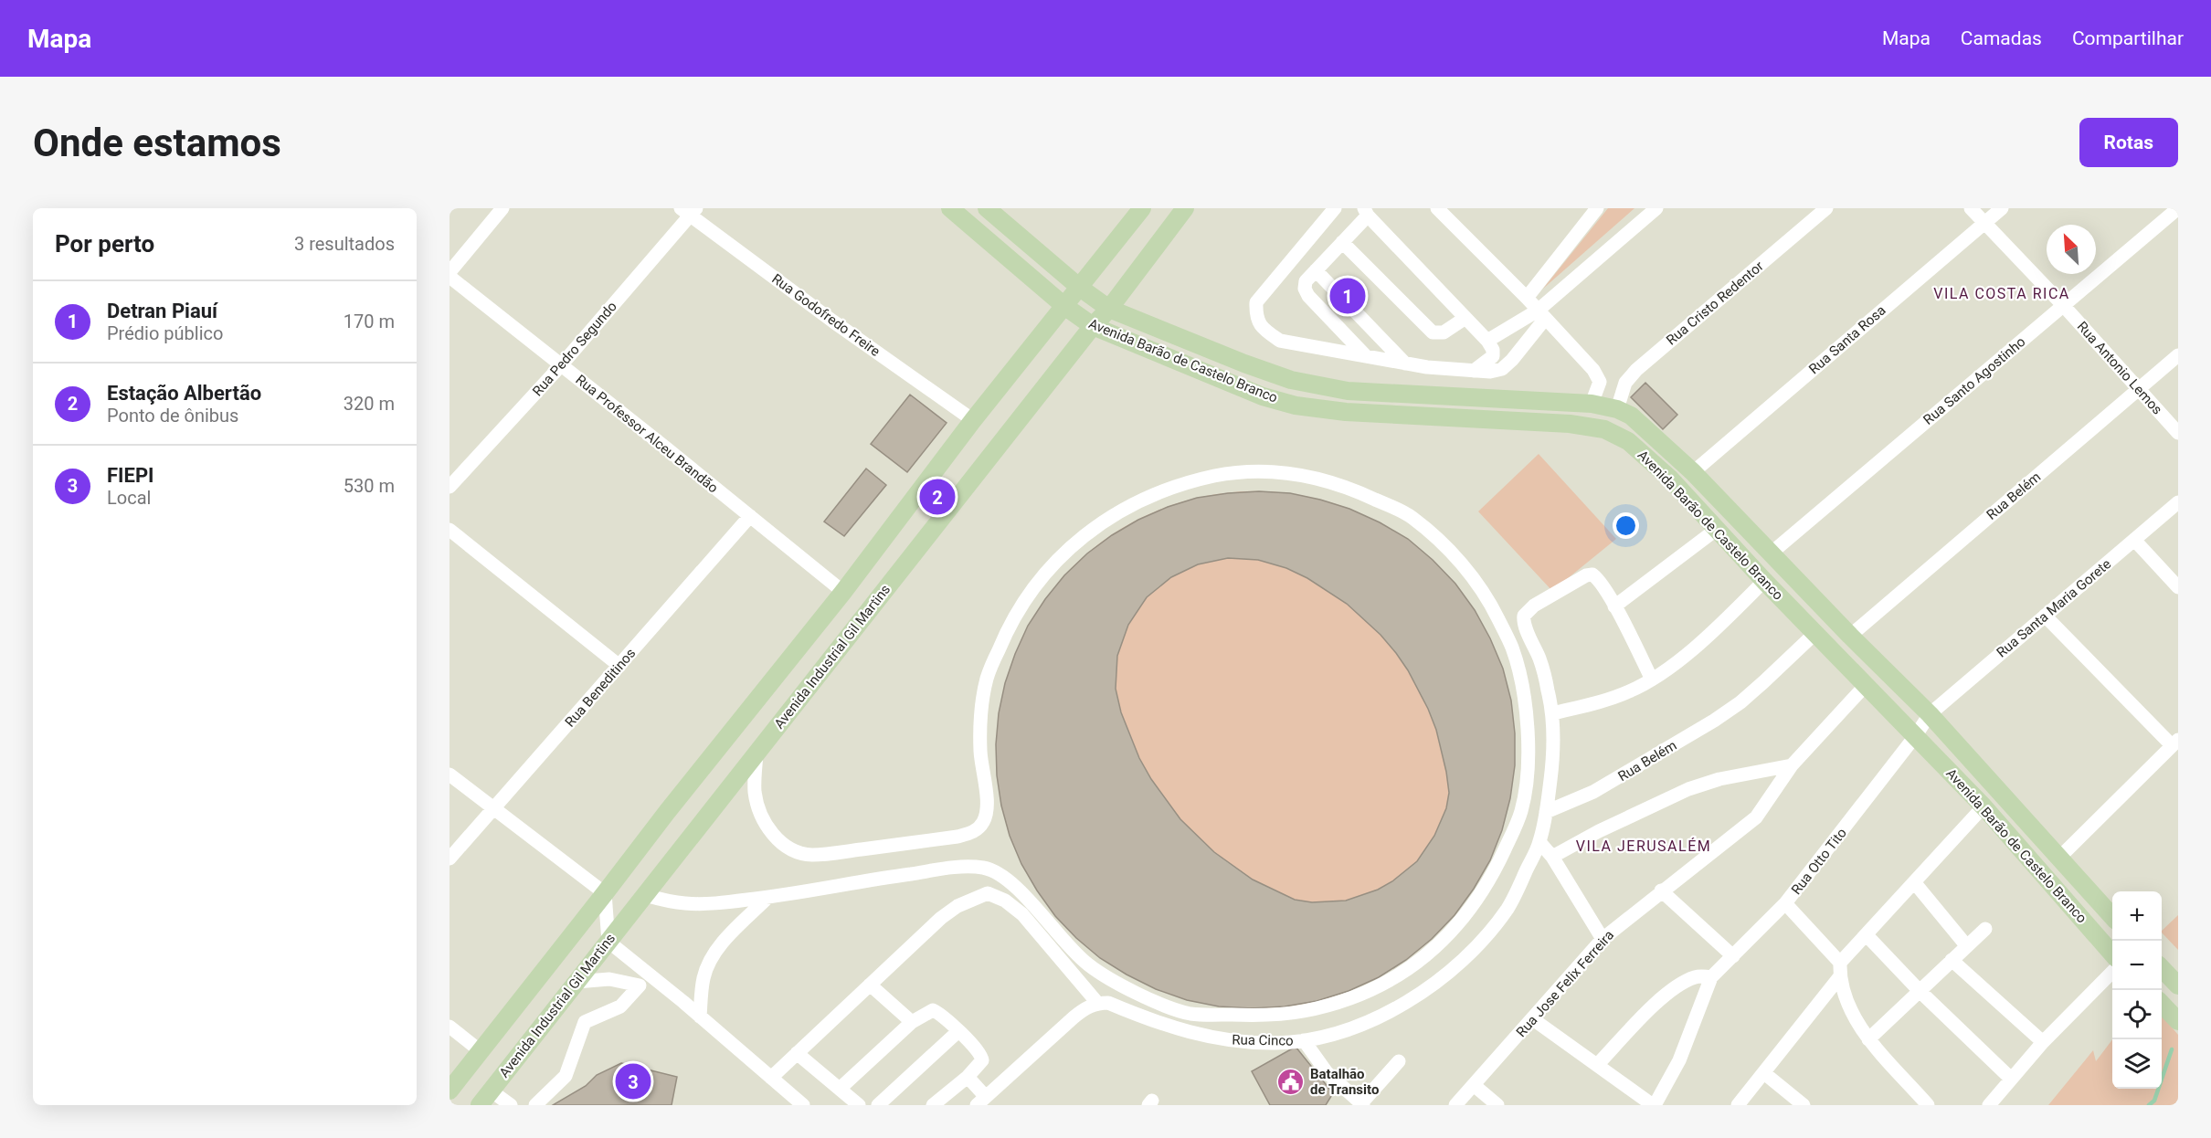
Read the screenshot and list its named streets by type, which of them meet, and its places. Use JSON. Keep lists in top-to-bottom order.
{
  "streets": {
    "main road": ["Avenida Barão de Castelo Branco", "Avenida Industrial Gil Martins"],
    "street": [
      "Rua Cristo Redentor",
      "Rua Godofredo Freire",
      "Rua Santa Rosa",
      "Rua Pedro Segundo",
      "Rua Antonio Lemos",
      "Rua Santo Agostinho",
      "Rua Professor Alceu Brandão",
      "Rua Belém",
      "Rua Santa Maria Gorete",
      "Rua Beneditinos",
      "Rua Otto Tito",
      "Rua Jose Felix Ferreira",
      "Rua Cinco"
    ]
  },
  "crossings": [
    ["Rua Cristo Redentor", "Avenida Barão de Castelo Branco"],
    ["Rua Godofredo Freire", "Rua Pedro Segundo"],
    ["Rua Santa Rosa", "Avenida Barão de Castelo Branco"],
    ["Rua Santa Rosa", "Rua Antonio Lemos"],
    ["Rua Pedro Segundo", "Rua Professor Alceu Brandão"],
    ["Avenida Barão de Castelo Branco", "Rua Santo Agostinho"],
    ["Avenida Barão de Castelo Branco", "Rua Belém"],
    ["Avenida Barão de Castelo Branco", "Rua Santa Maria Gorete"],
    ["Avenida Barão de Castelo Branco", "Avenida Industrial Gil Martins"],
    ["Avenida Barão de Castelo Branco", "Rua Otto Tito"],
    ["Avenida Barão de Castelo Branco", "Rua Jose Felix Ferreira"],
    ["Rua Antonio Lemos", "Rua Santo Agostinho"],
    ["Rua Antonio Lemos", "Rua Belém"],
    ["Rua Professor Alceu Brandão", "Rua Beneditinos"],
    ["Rua Santa Maria Gorete", "Rua Otto Tito"]
  ],
  "districts": ["VILA COSTA RICA", "VILA JERUSALÉM"],
  "places": {
    "public building": ["Batalhão de Transito"]
  },
  "north": "top left",
  "page": {
    "header": "Mapa",
    "nav": ["Mapa", "Camadas", "Compartilhar"],
    "buttons": "Rotas",
    "title": "Onde estamos",
    "heading": ["Por perto", "3 resultados"],
    "pins": ["1", "2", "3"],
    "list": [
      {
        "mark": "1",
        "name": "Detran Piauí",
        "note": "Prédio público",
        "value": "170 m"
      },
      {
        "mark": "2",
        "name": "Estação Albertão",
        "note": "Ponto de ônibus",
        "value": "320 m"
      },
      {
        "mark": "3",
        "name": "FIEPI",
        "note": "Local",
        "value": "530 m"
      }
    ],
    "map_buttons": ["+", "−"]
  }
}
